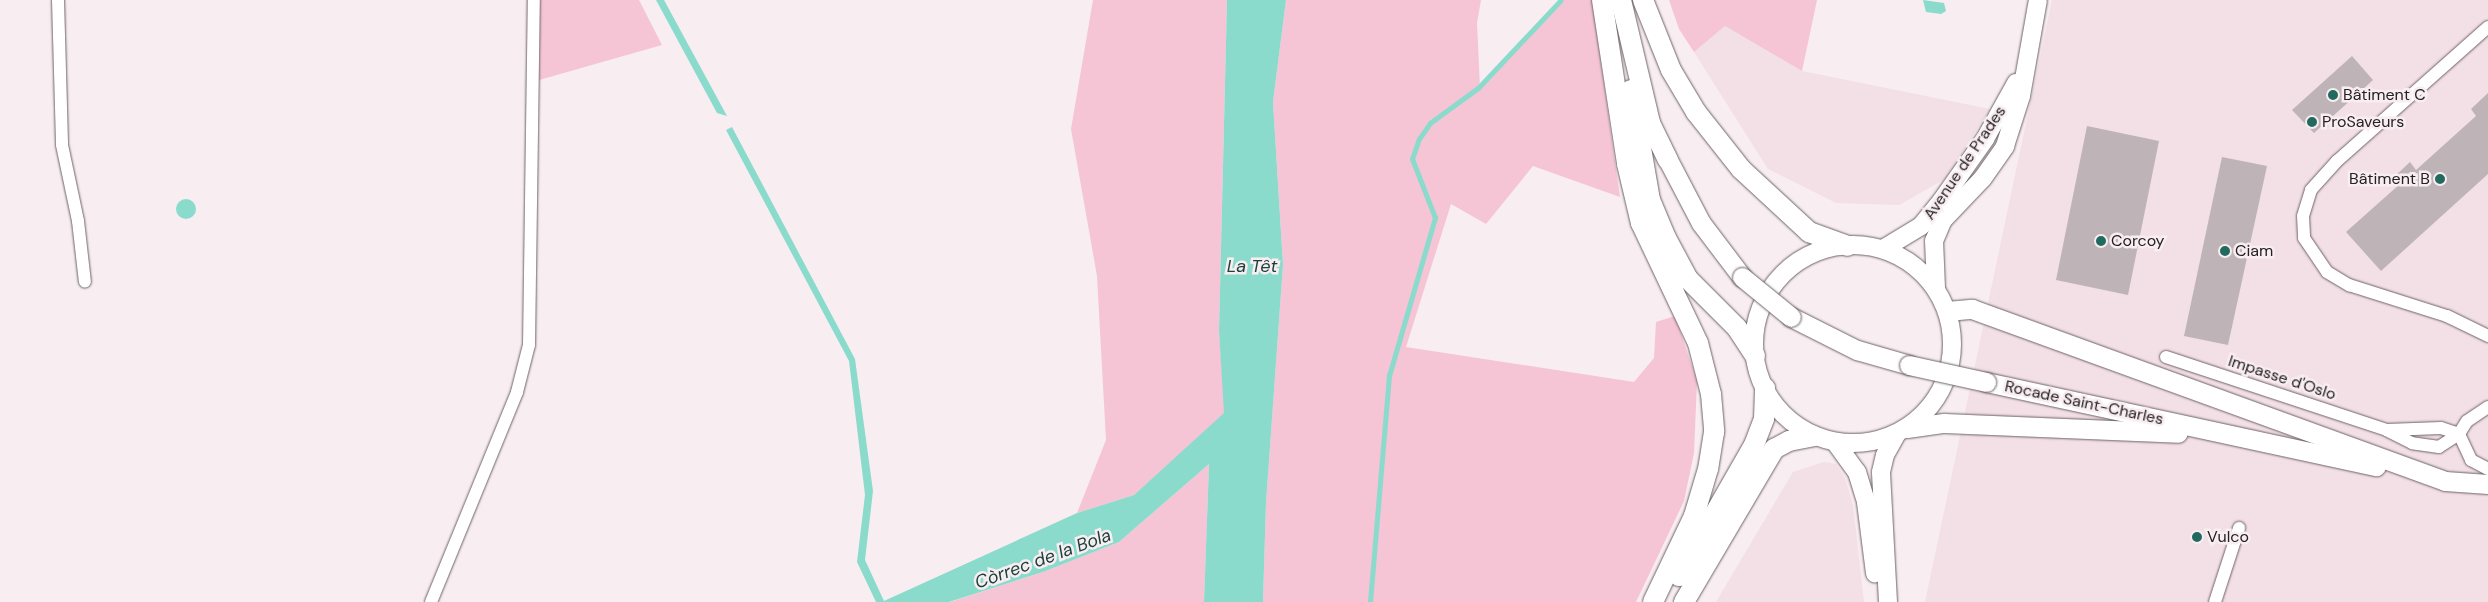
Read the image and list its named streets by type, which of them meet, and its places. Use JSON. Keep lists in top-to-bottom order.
{
  "streets": {
    "main road": ["Avenue de Prades", "Rocade Saint-Charles"],
    "street": ["Impasse d'Oslo"]
  },
  "water": ["La Têt", "Còrrec de la Bola"],
  "places": [
    "Bâtiment C",
    "ProSaveurs",
    "Bâtiment B",
    "Corcoy",
    "Ciam",
    "Vulco"
  ]
}
